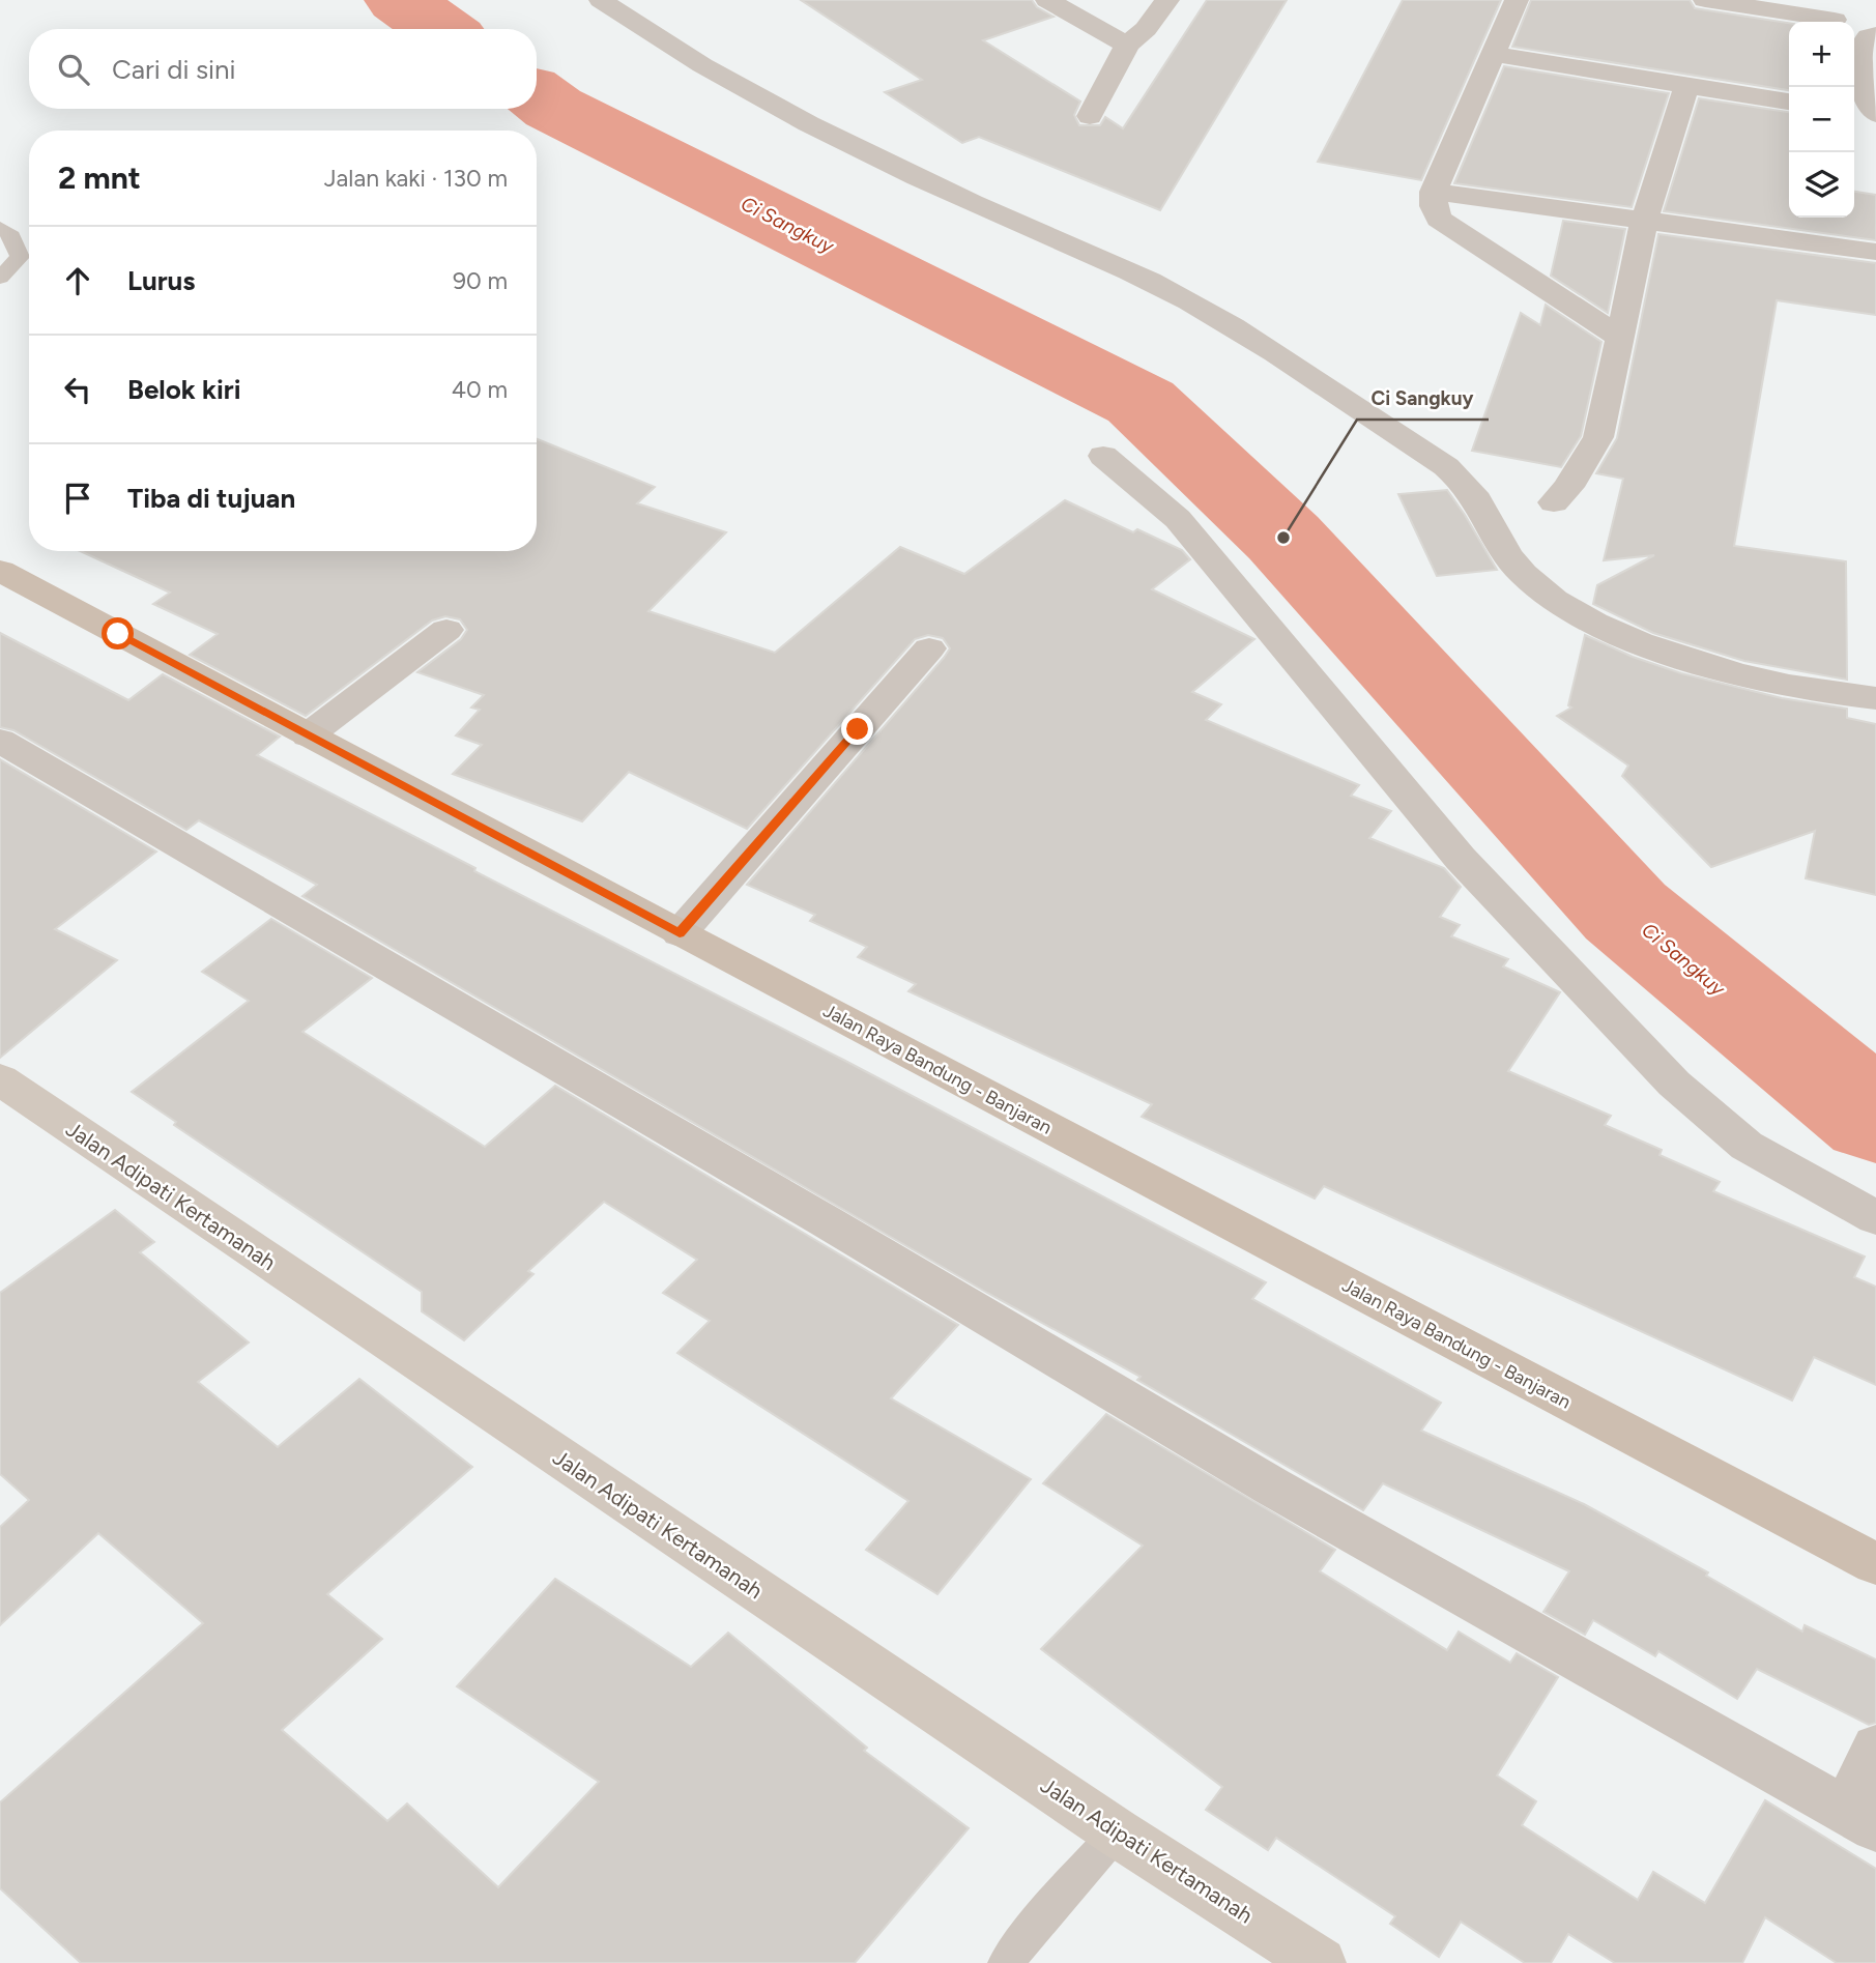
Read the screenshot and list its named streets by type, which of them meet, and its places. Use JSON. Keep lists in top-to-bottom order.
{
  "streets": {
    "main road": ["Jalan Raya Bandung - Banjaran", "Jalan Adipati Kertamanah"]
  },
  "water": ["Ci Sangkuy"],
  "places": ["Ci Sangkuy"],
  "page": {
    "map_buttons": ["+", "−"],
    "search": "Cari di sini",
    "heading": ["2 mnt", "Jalan kaki · 130 m"],
    "list": [
      ["Lurus", "90 m"],
      ["Belok kiri", "40 m"],
      "Tiba di tujuan"
    ]
  }
}
